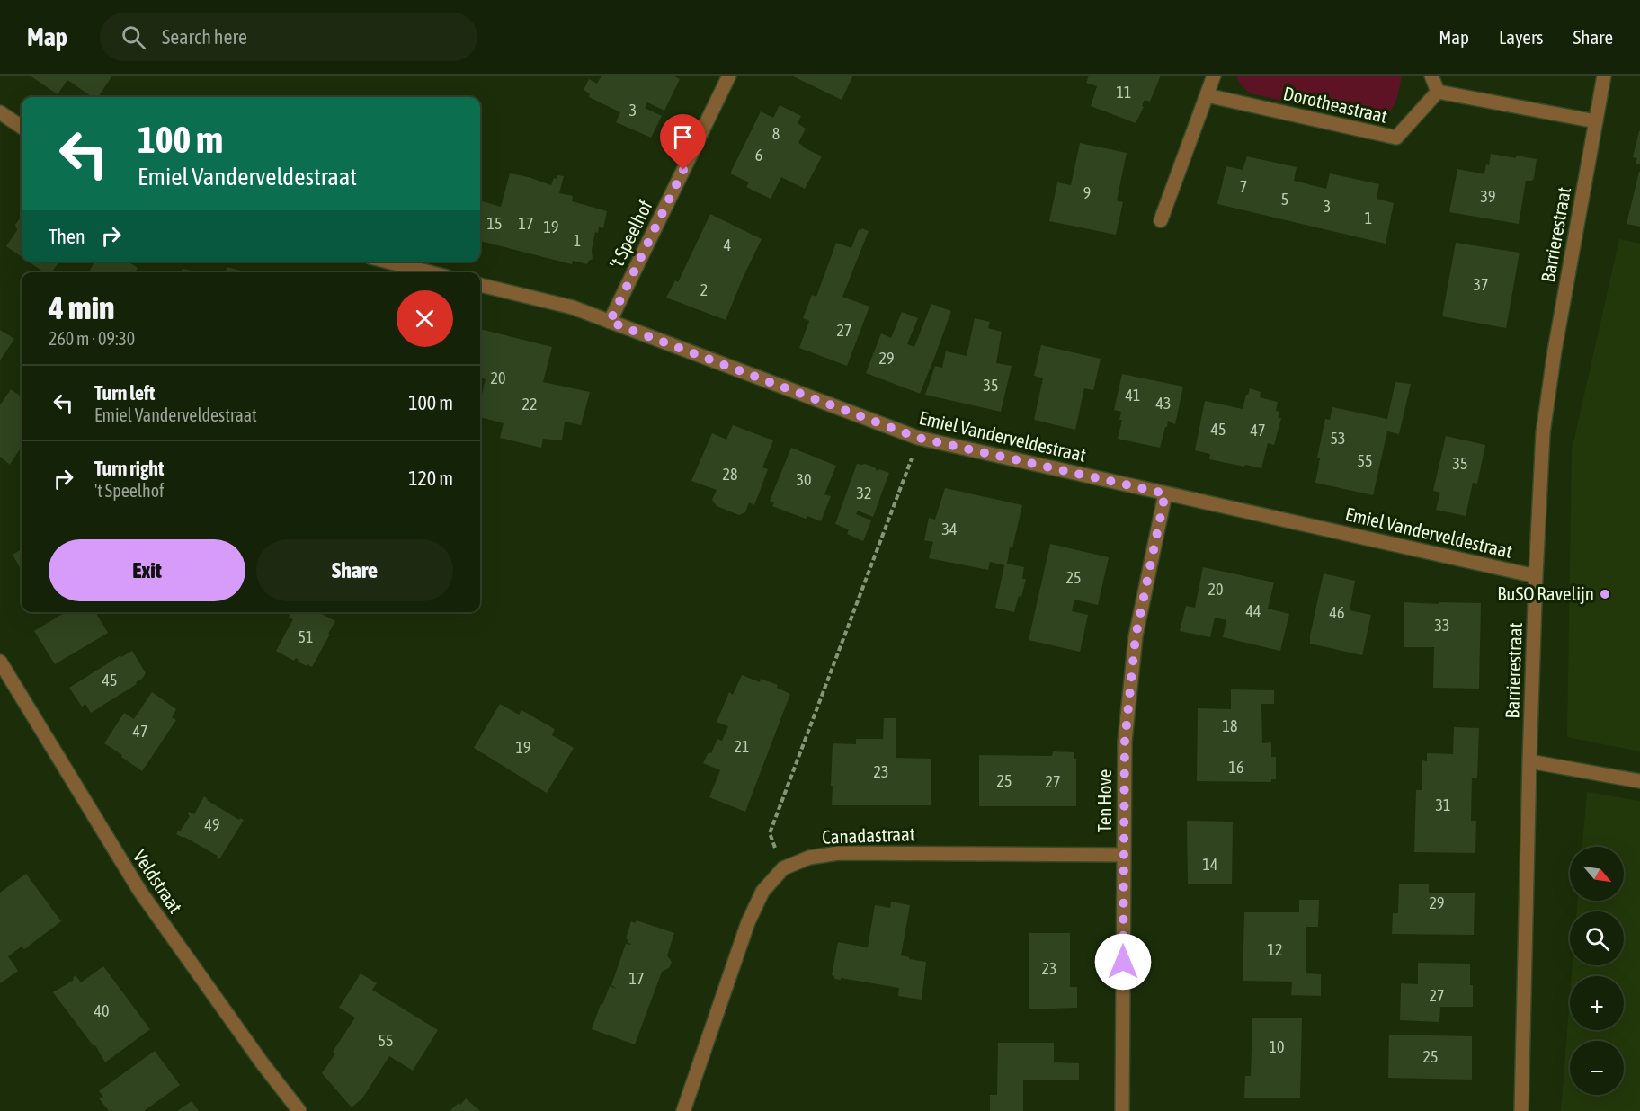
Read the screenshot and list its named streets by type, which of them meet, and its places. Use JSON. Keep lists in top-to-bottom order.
{
  "streets": {
    "street": [
      "Dorotheastraat",
      "'t Speelhof",
      "Barrierestraat",
      "Emiel Vanderveldestraat",
      "Ten Hove",
      "Canadastraat",
      "Veldstraat"
    ]
  },
  "crossings": [
    ["'t Speelhof", "Emiel Vanderveldestraat"],
    ["Barrierestraat", "Emiel Vanderveldestraat"],
    ["Emiel Vanderveldestraat", "Ten Hove"],
    ["Ten Hove", "Canadastraat"]
  ],
  "places": ["BuSO Ravelijn"],
  "house_numbers": [
    "11",
    "3",
    "8",
    "6",
    "7",
    "9",
    "39",
    "5",
    "3",
    "1",
    "15",
    "17",
    "19",
    "1",
    "4",
    "37",
    "2",
    "27",
    "29",
    "20",
    "35",
    "41",
    "43",
    "22",
    "45",
    "47",
    "53",
    "55",
    "35",
    "28",
    "30",
    "32",
    "34",
    "25",
    "20",
    "44",
    "46",
    "33",
    "51",
    "45",
    "18",
    "47",
    "21",
    "19",
    "16",
    "23",
    "25",
    "27",
    "31",
    "49",
    "14",
    "29",
    "12",
    "23",
    "17",
    "27",
    "40",
    "55",
    "10",
    "25"
  ],
  "north": "bottom right",
  "page": {
    "header": "Map",
    "search": "Search here",
    "nav": ["Map", "Layers", "Share"],
    "turn": ["100 m", "Emiel Vanderveldestraat"],
    "then": "Then",
    "heading": ["4 min", "260 m · 09:30"],
    "list": [
      {
        "name": "Turn left",
        "note": "Emiel Vanderveldestraat",
        "value": "100 m"
      },
      {
        "name": "Turn right",
        "note": "'t Speelhof",
        "value": "120 m"
      }
    ],
    "buttons": ["Exit", "Share"],
    "map_buttons": ["+", "−"]
  }
}
